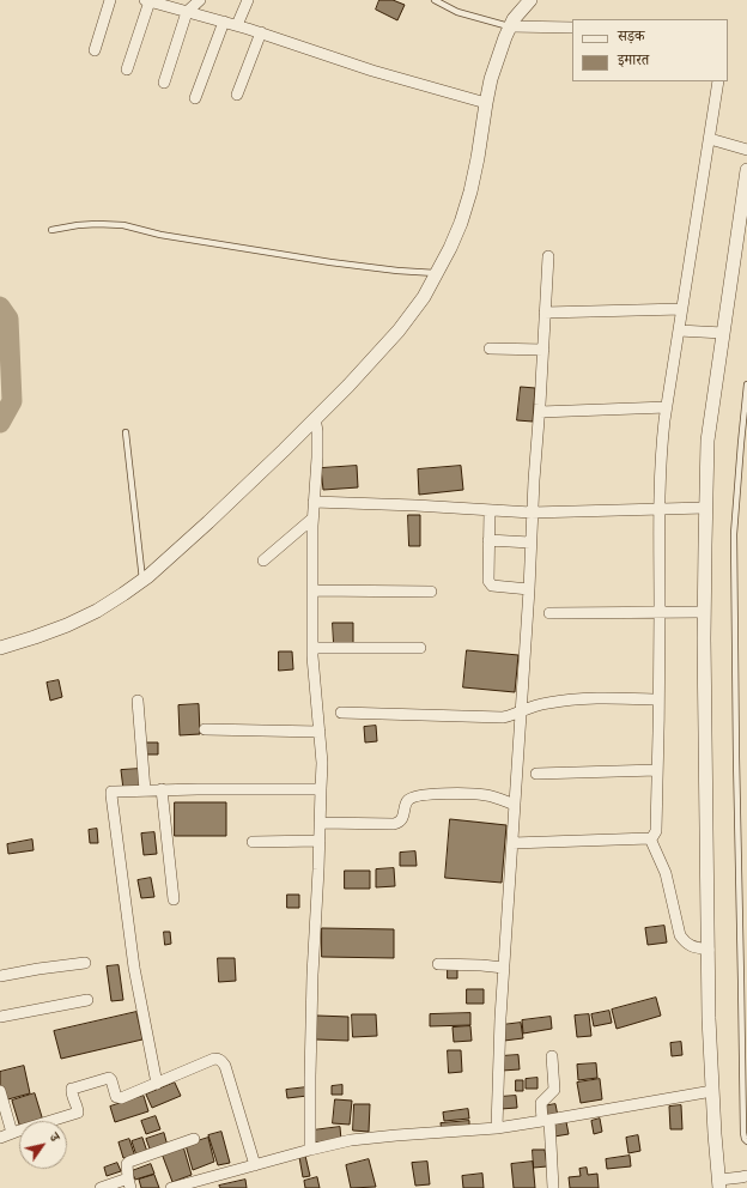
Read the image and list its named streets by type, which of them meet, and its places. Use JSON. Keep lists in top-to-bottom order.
{
  "legend": ["सड़क", "इमारत"],
  "north": "top right"
}
